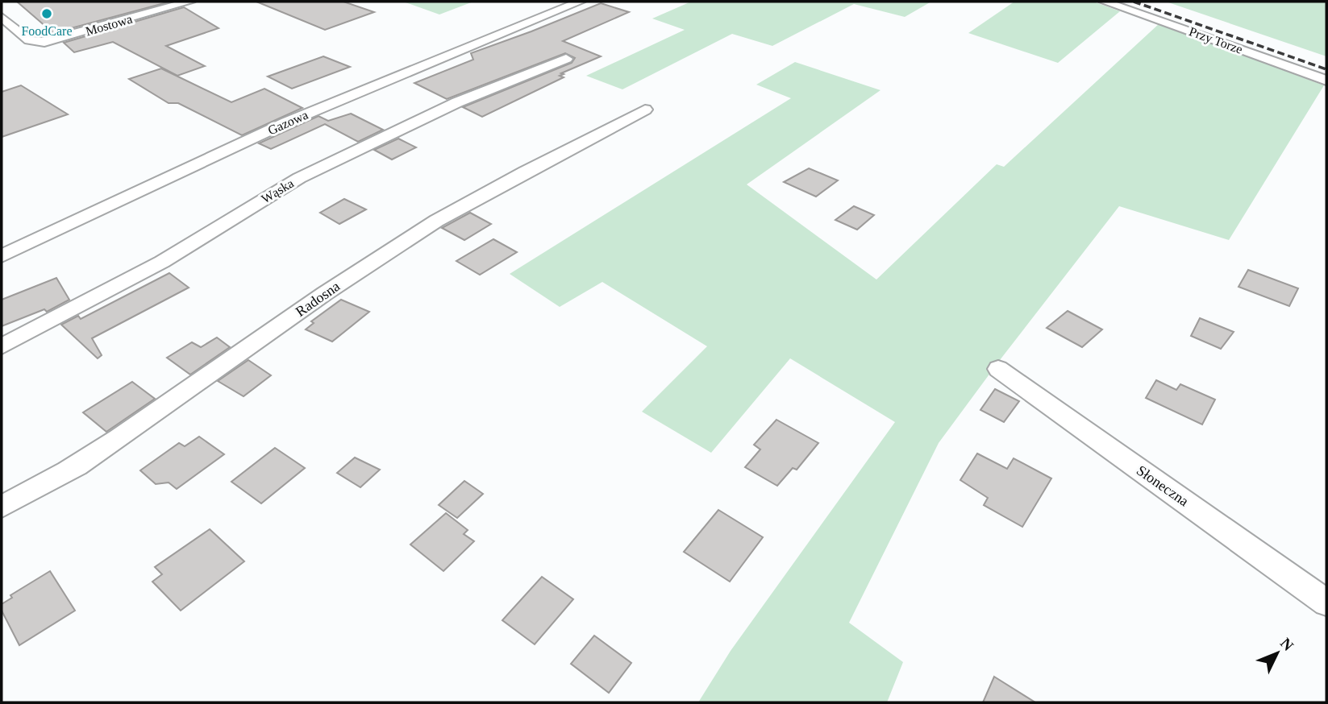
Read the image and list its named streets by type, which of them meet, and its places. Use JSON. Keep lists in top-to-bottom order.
{
  "streets": {
    "street": [
      "Mostowa",
      "Przy Torze",
      "Gazowa",
      "Wąska",
      "Radosna",
      "Słoneczna"
    ]
  },
  "places": ["FoodCare"],
  "north": "top right"
}
